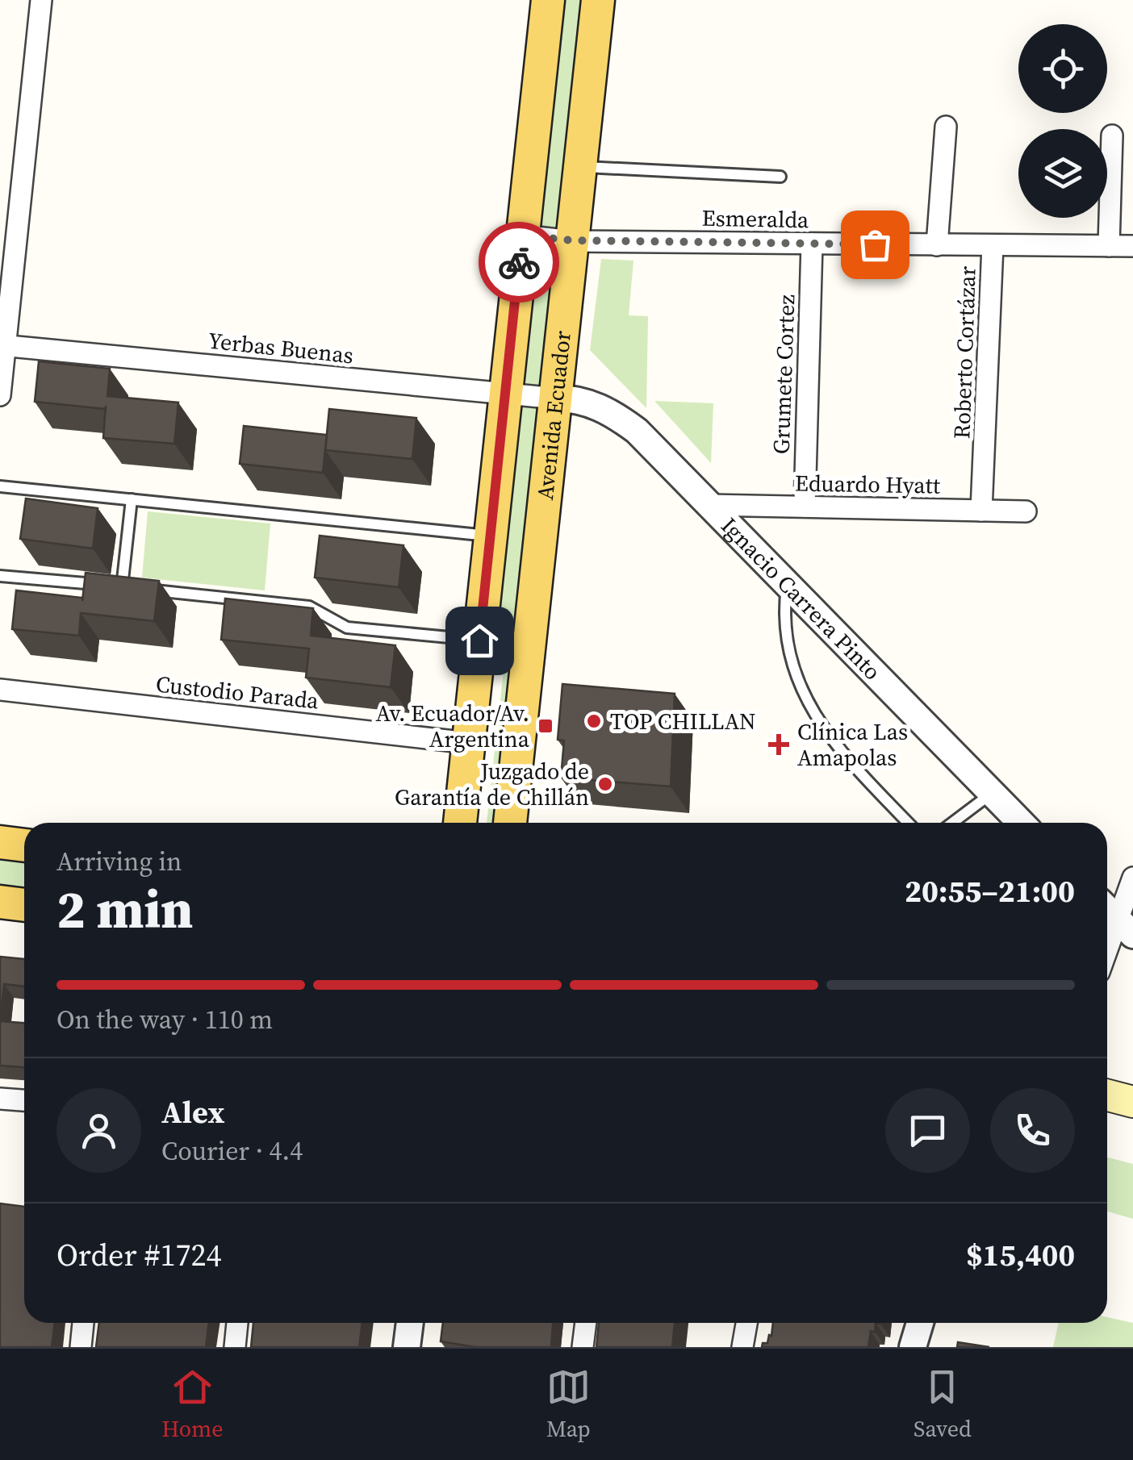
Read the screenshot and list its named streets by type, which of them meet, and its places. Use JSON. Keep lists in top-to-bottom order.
{
  "streets": {
    "main road": ["Avenida Ecuador"],
    "street": [
      "Esmeralda",
      "Yerbas Buenas",
      "Roberto Cortázar",
      "Grumete Cortez",
      "Eduardo Hyatt",
      "Ignacio Carrera Pinto",
      "Custodio Parada"
    ]
  },
  "crossings": [
    ["Esmeralda", "Roberto Cortázar"],
    ["Esmeralda", "Grumete Cortez"],
    ["Esmeralda", "Avenida Ecuador"],
    ["Yerbas Buenas", "Avenida Ecuador"],
    ["Yerbas Buenas", "Ignacio Carrera Pinto"],
    ["Roberto Cortázar", "Eduardo Hyatt"],
    ["Grumete Cortez", "Eduardo Hyatt"],
    ["Avenida Ecuador", "Ignacio Carrera Pinto"],
    ["Eduardo Hyatt", "Ignacio Carrera Pinto"]
  ],
  "places": {
    "other": ["TOP CHILLAN", "Juzgado de Garantía de Chillán"],
    "transit": ["Av. Ecuador/Av. Argentina"],
    "health": ["Clínica Las Amapolas"]
  },
  "page": {
    "heading": ["2 min", "Arriving in", "20:55–21:00"],
    "panel": [
      "Alex",
      "Courier · 4.4",
      "Order #1724",
      "$15,400"
    ],
    "bar": "On the way · 110 m",
    "tabs": ["Home", "Map", "Saved"]
  }
}
